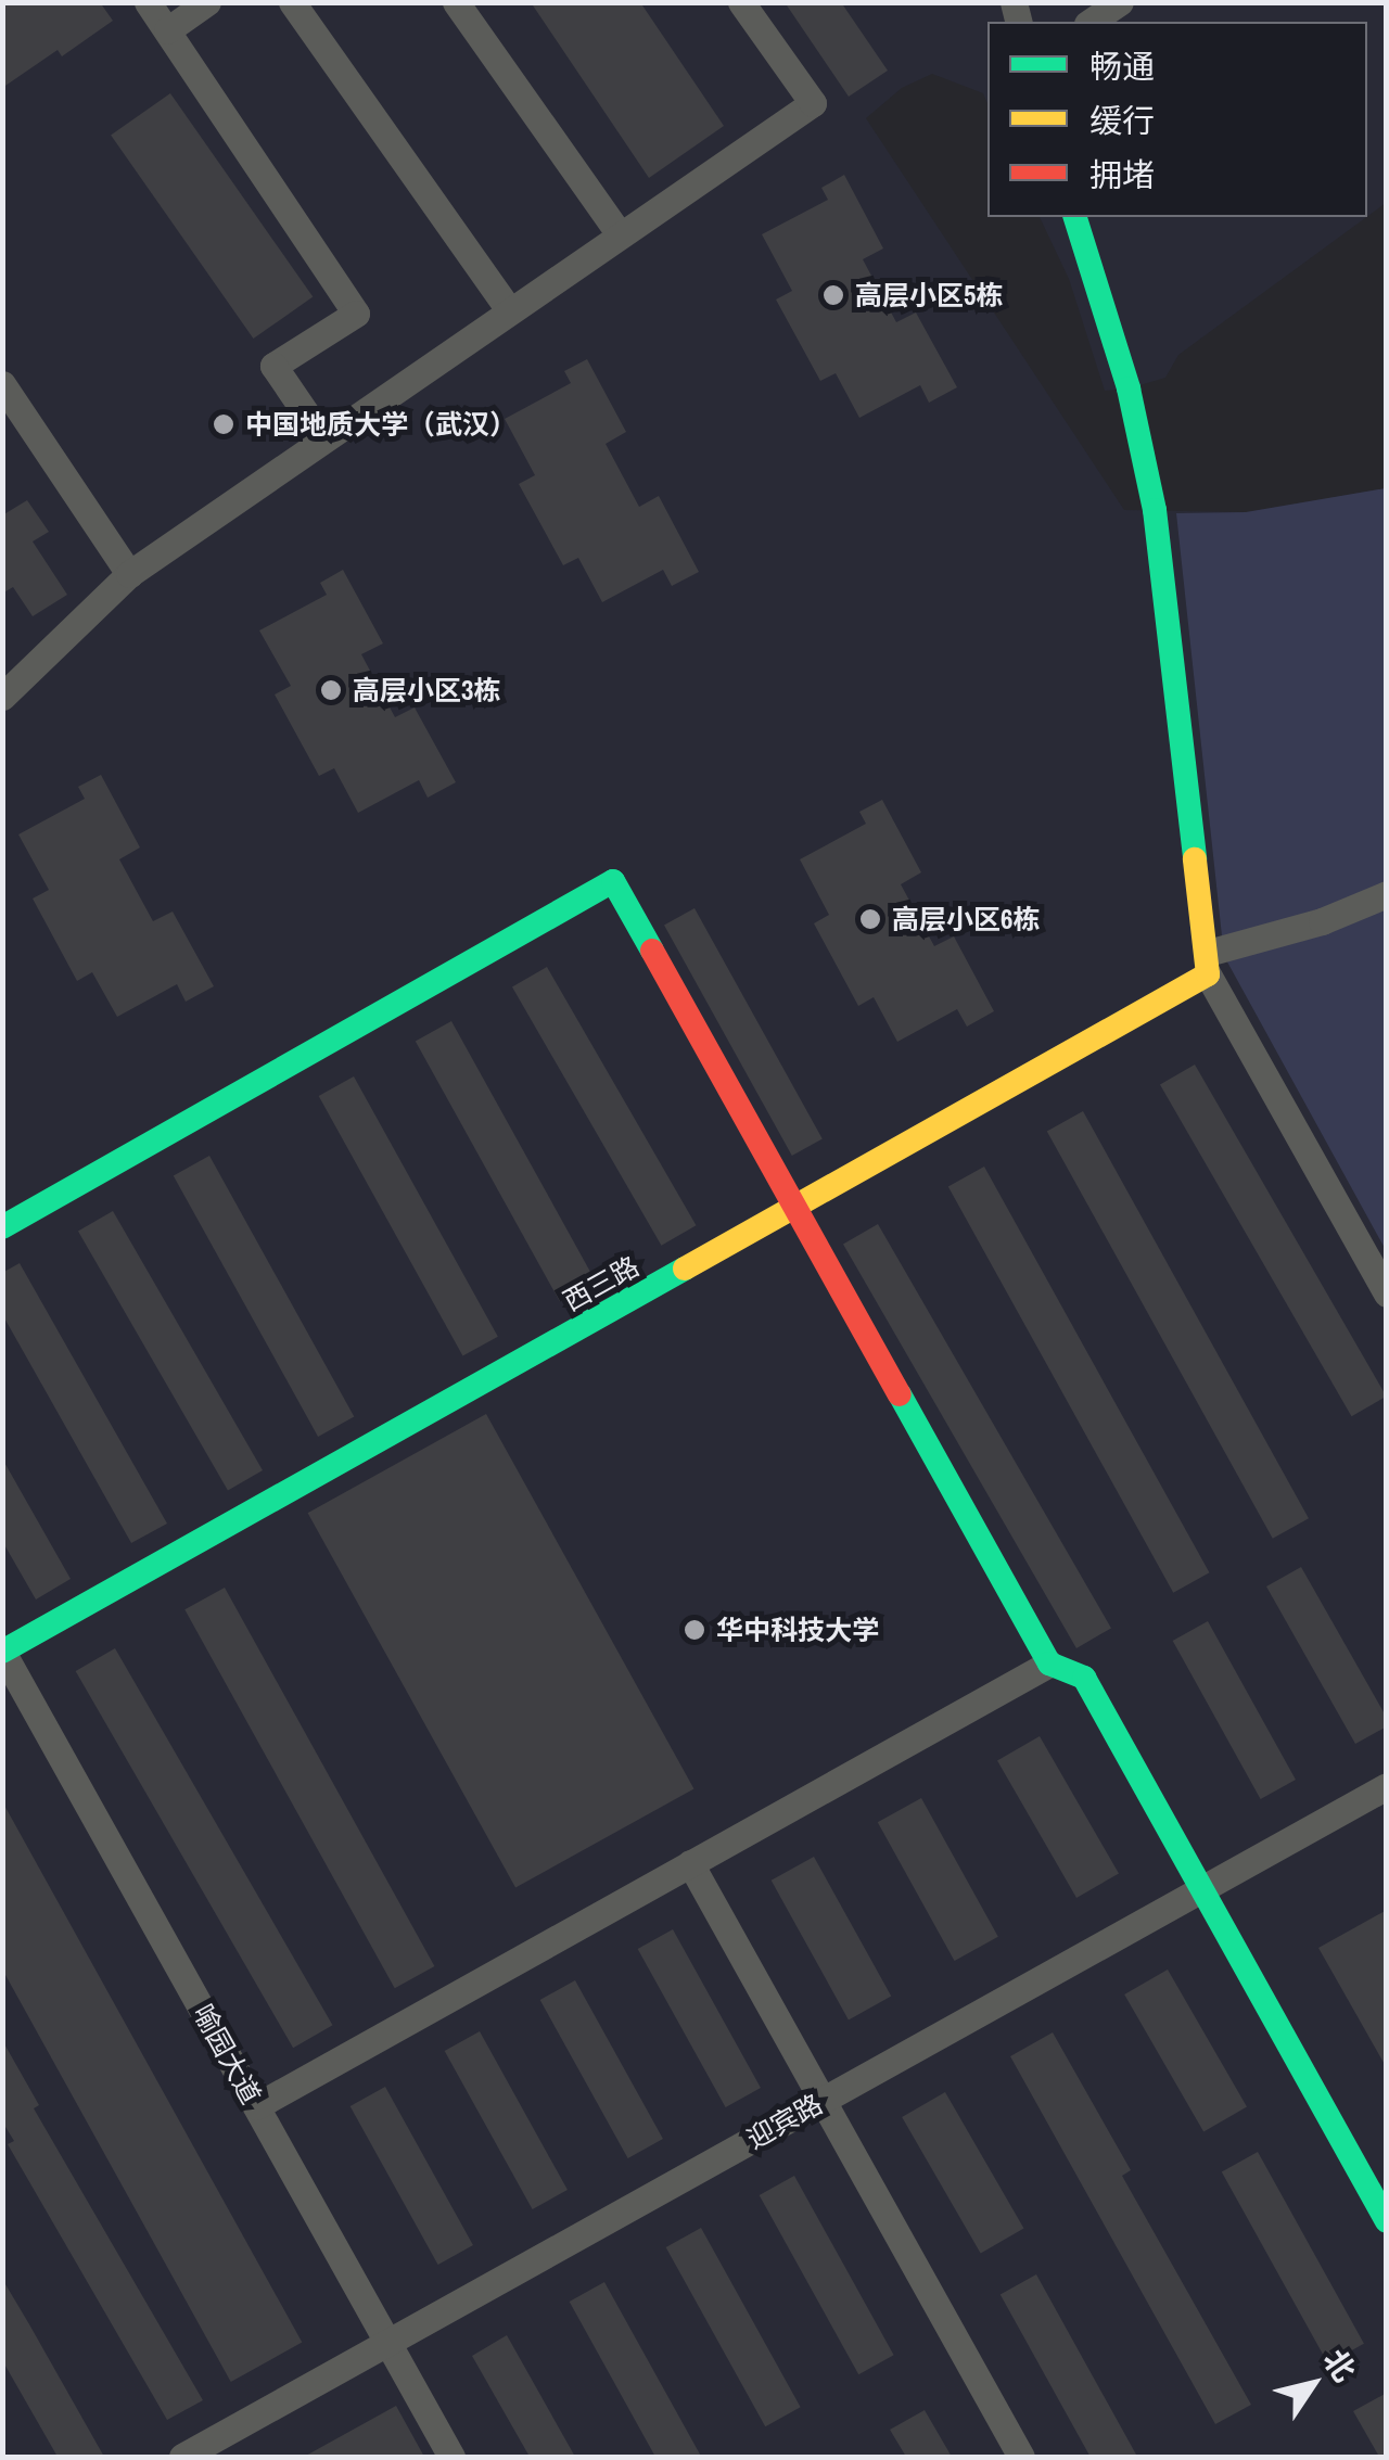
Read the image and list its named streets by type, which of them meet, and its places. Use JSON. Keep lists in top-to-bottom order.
{
  "streets": {
    "street": ["西三路", "喻园大道", "迎宾路"]
  },
  "crossings": [
    ["西三路", "喻园大道"],
    ["喻园大道", "迎宾路"]
  ],
  "places": [
    "高层小区5栋",
    "中国地质大学（武汉）",
    "高层小区3栋",
    "高层小区6栋",
    "华中科技大学"
  ],
  "legend": ["畅通", "缓行", "拥堵"],
  "north": "top right"
}
